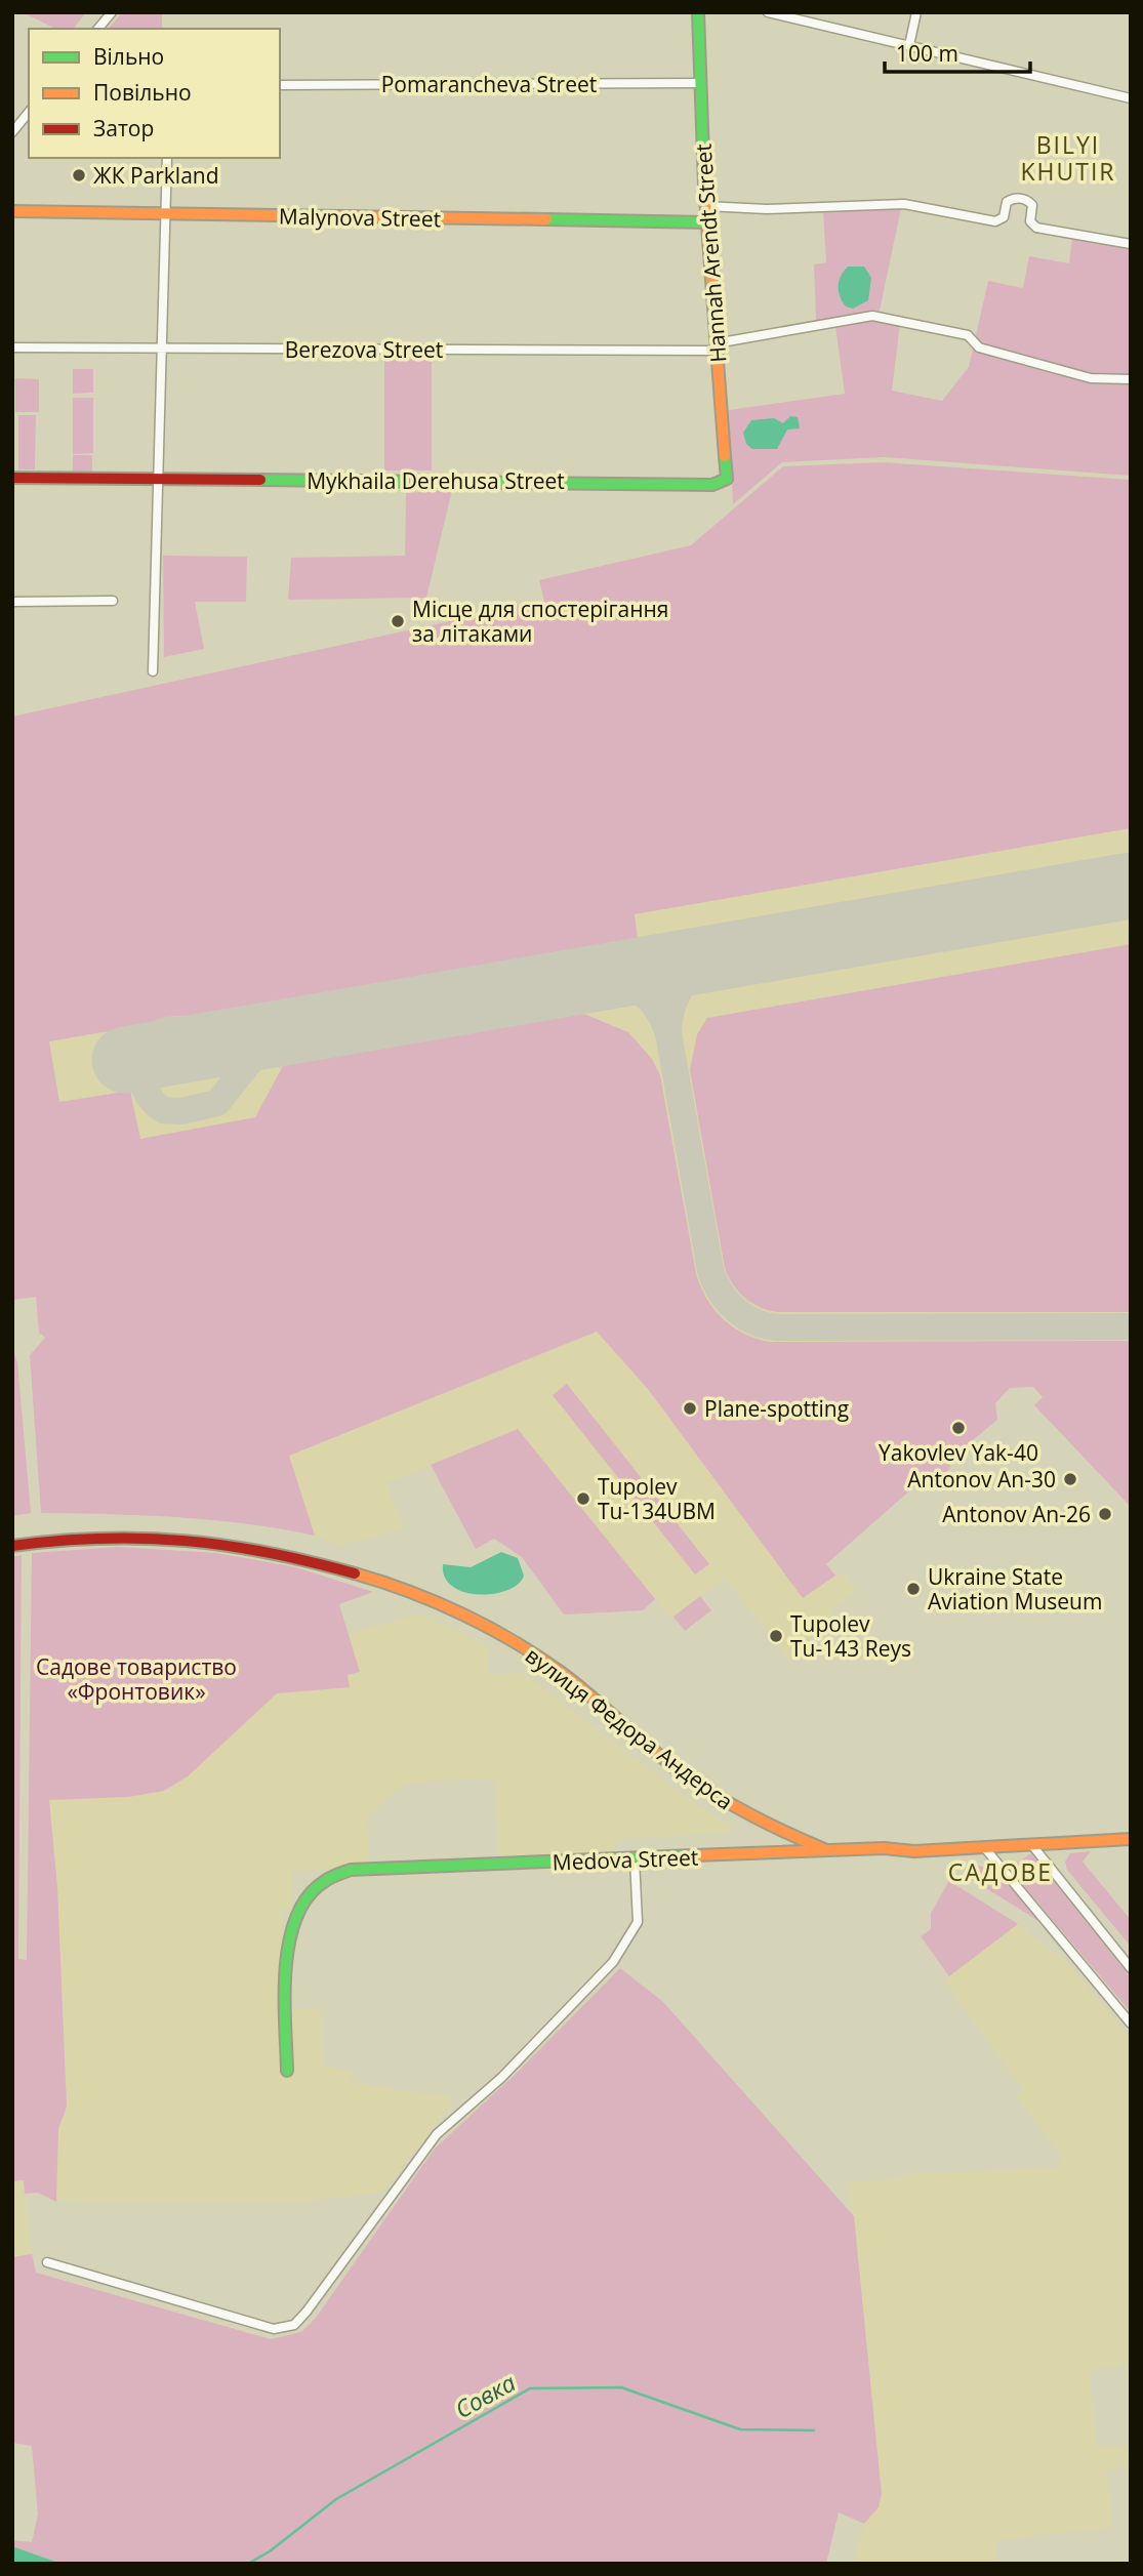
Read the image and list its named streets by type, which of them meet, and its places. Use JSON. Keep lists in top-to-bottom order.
{
  "streets": {
    "street": [
      "Pomarancheva Street",
      "Malynova Street",
      "Hannah Arendt Street",
      "Berezova Street",
      "Mykhaila Derehusa Street",
      "вулиця Федора Андерса",
      "Medova Street"
    ]
  },
  "crossings": [
    ["Pomarancheva Street", "Hannah Arendt Street"],
    ["Malynova Street", "Hannah Arendt Street"],
    ["Hannah Arendt Street", "Berezova Street"],
    ["Hannah Arendt Street", "Mykhaila Derehusa Street"],
    ["вулиця Федора Андерса", "Medova Street"]
  ],
  "districts": ["BILYI KHUTIR", "САДОВЕ"],
  "water": ["Совка"],
  "parks": ["Садове товариство «Фронтовик»"],
  "places": [
    "ЖК Parkland",
    "Місце для спостерігання за літаками",
    "Plane-spotting",
    "Yakovlev Yak-40",
    "Antonov An-30",
    "Tupolev Tu-134UBM",
    "Antonov An-26",
    "Ukraine State Aviation Museum",
    "Tupolev Tu-143 Reys"
  ],
  "legend": ["Вільно", "Повільно", "Затор"],
  "scale_bar": "100 m"
}
